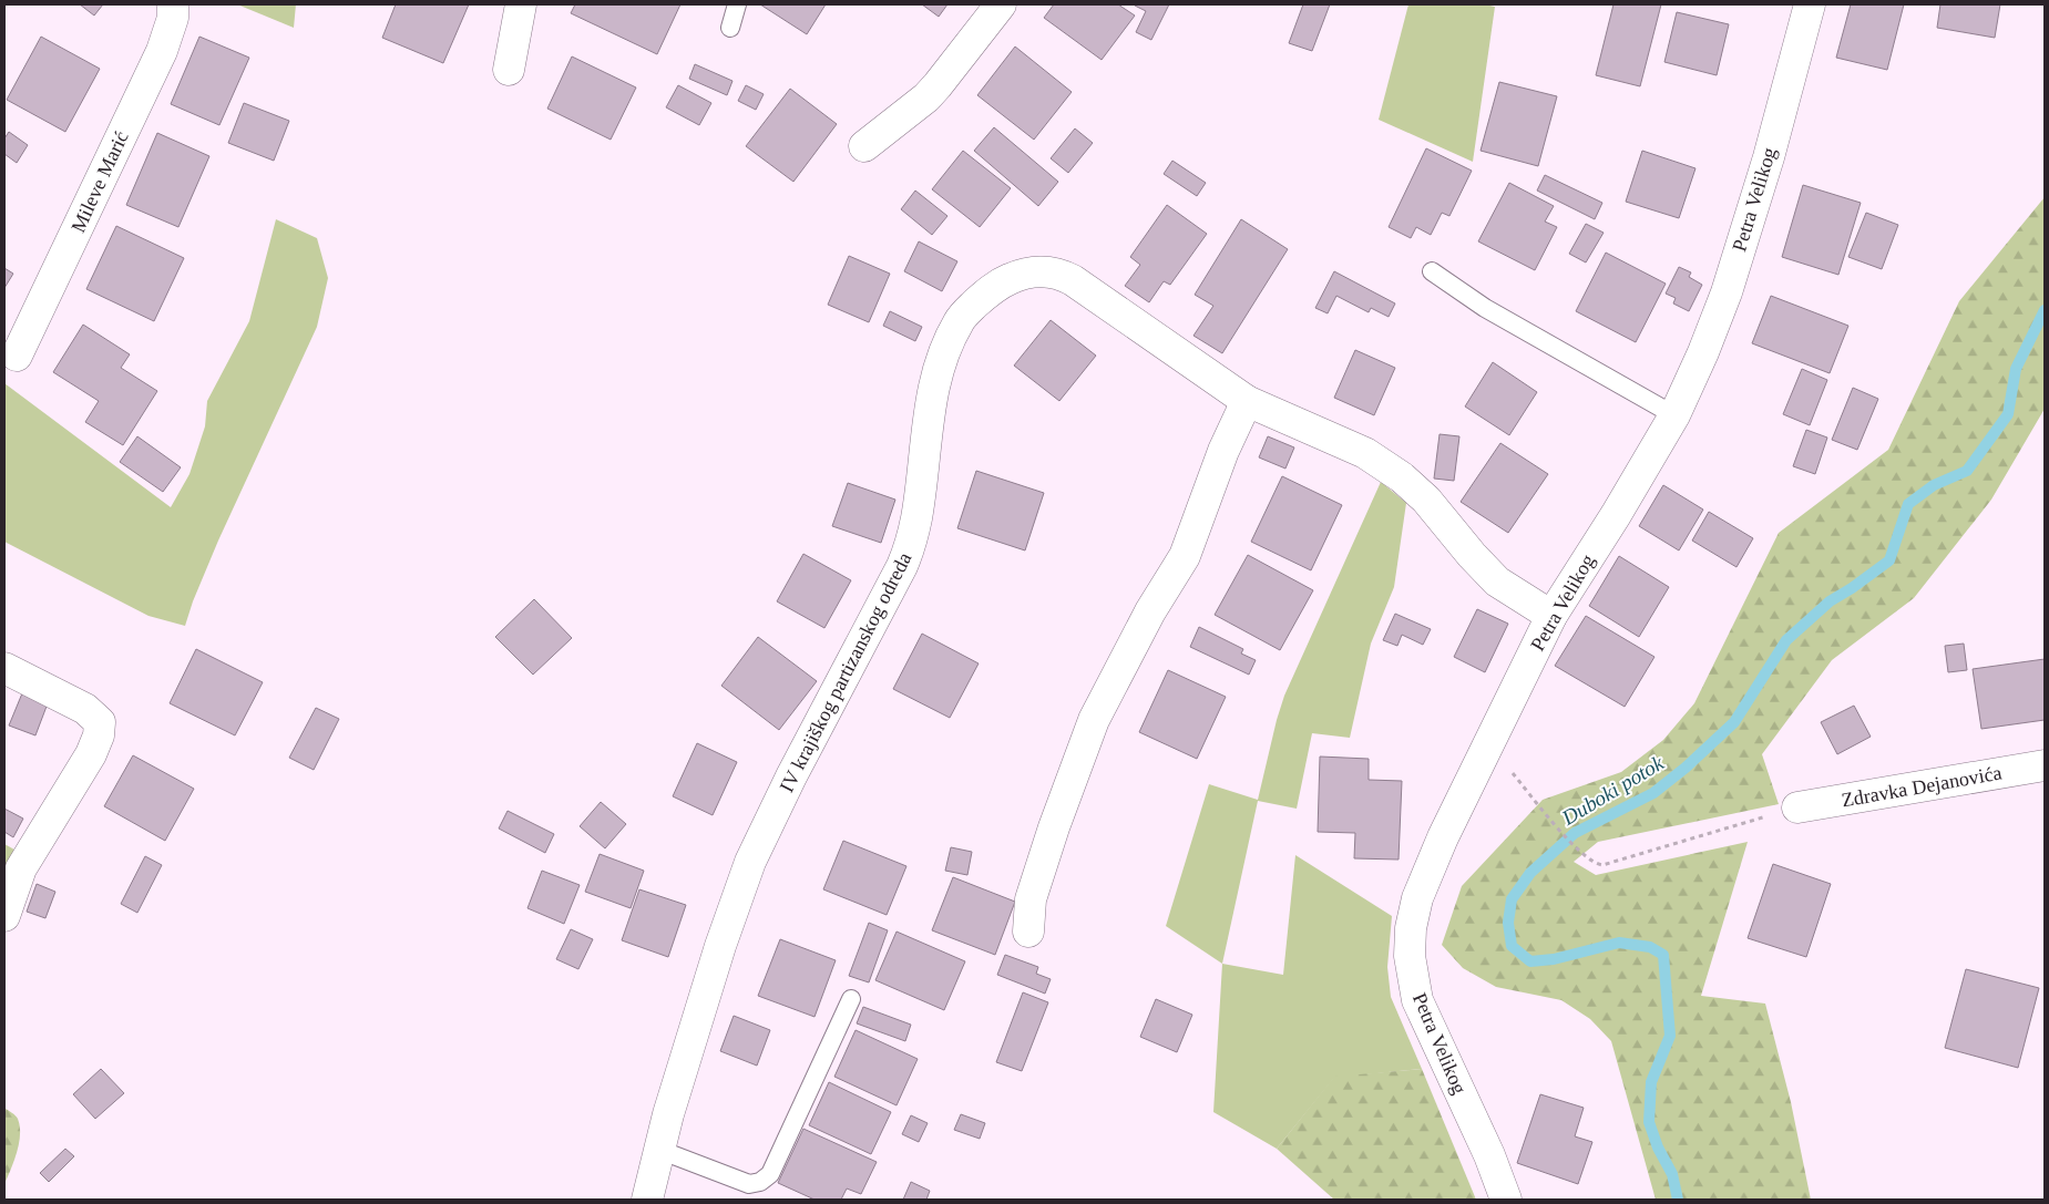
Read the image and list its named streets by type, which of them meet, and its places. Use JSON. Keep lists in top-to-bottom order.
{
  "streets": {
    "street": [
      "Mileve Marić",
      "Petra Velikog",
      "IV krajiškog partizanskog odreda",
      "Zdravka Dejanovića"
    ]
  },
  "crossings": [
    ["Petra Velikog", "IV krajiškog partizanskog odreda"]
  ],
  "water": ["Duboki potok"]
}
